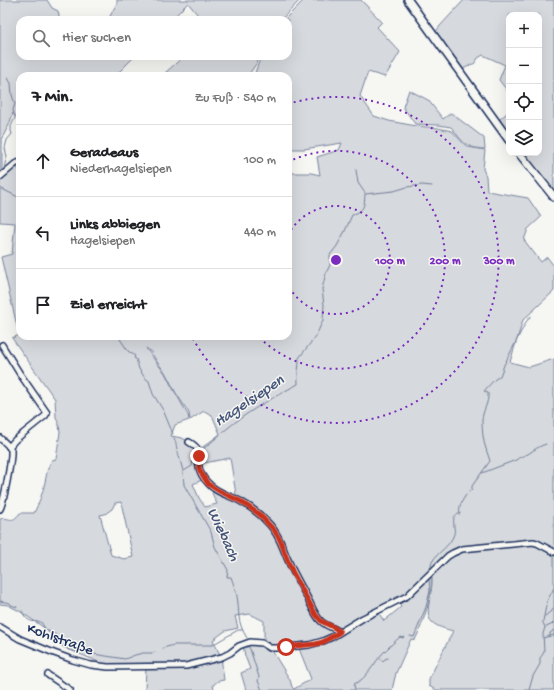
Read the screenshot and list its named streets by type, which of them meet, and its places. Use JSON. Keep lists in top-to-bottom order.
{
  "streets": {
    "street": ["Kohlstraße"]
  },
  "water": ["Hagelsiepen", "Wiebach"],
  "page": {
    "map_buttons": ["+", "−"],
    "search": "Hier suchen",
    "heading": ["7 Min.", "Zu Fuß · 540 m"],
    "list": [
      ["Geradeaus", "Niederhagelsiepen", "100 m"],
      ["Links abbiegen", "Hagelsiepen", "440 m"],
      "Ziel erreicht"
    ]
  },
  "rings": ["100 m", "200 m", "300 m"]
}
